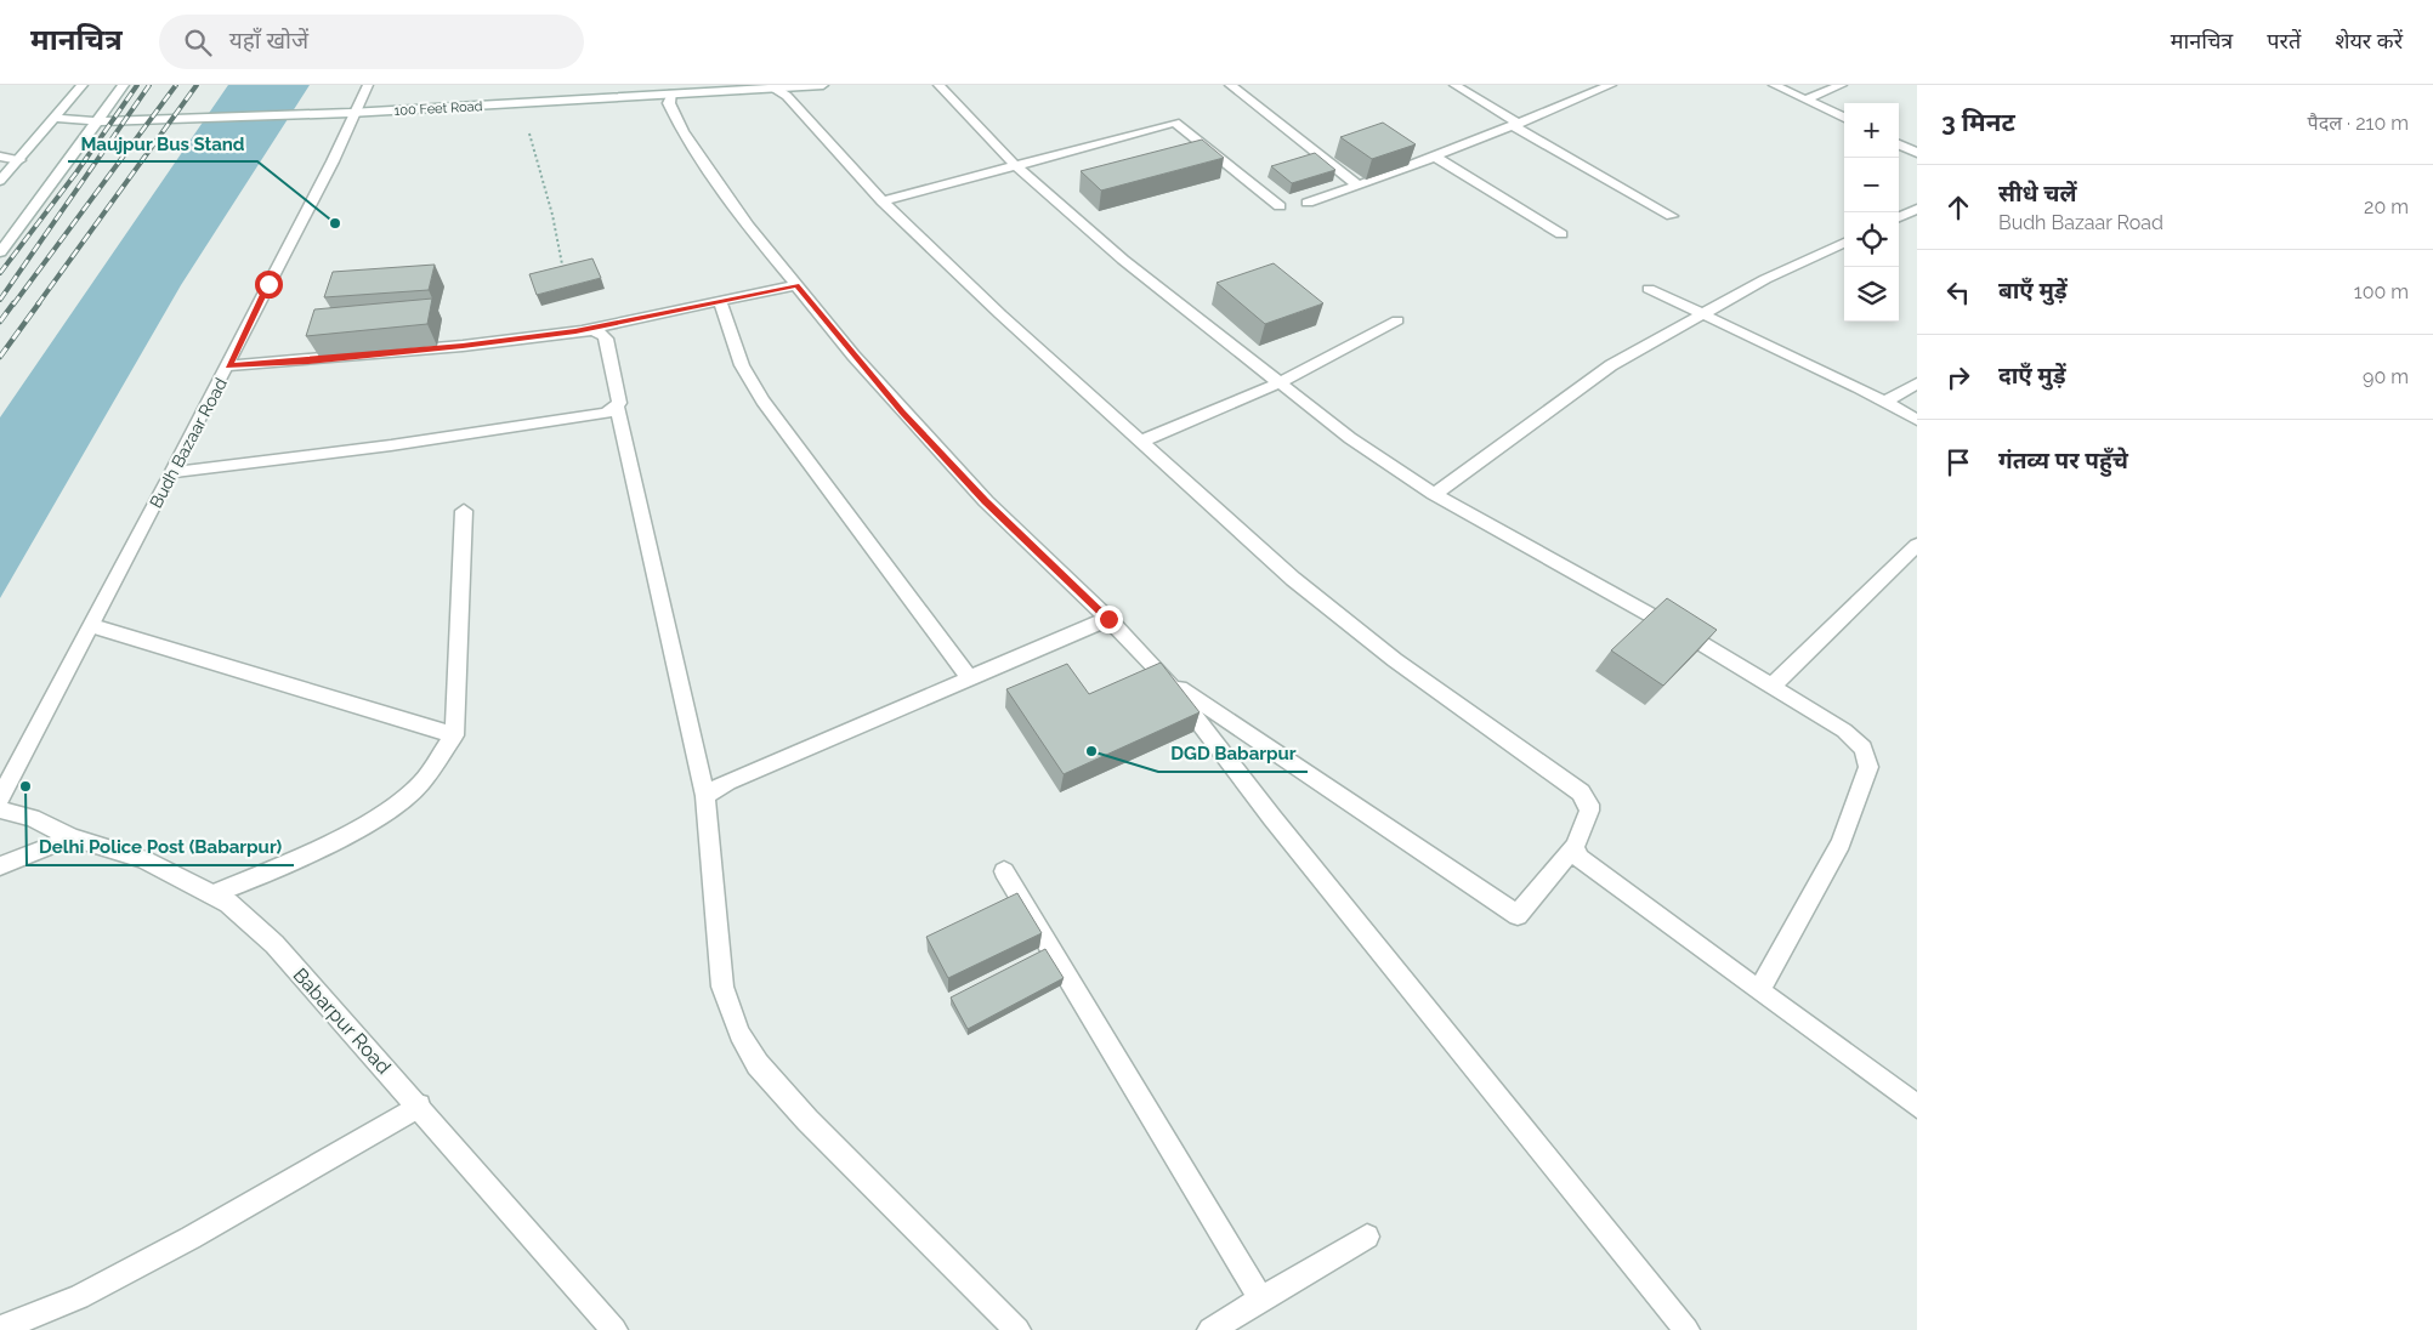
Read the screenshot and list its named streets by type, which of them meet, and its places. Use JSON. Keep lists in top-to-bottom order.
{
  "streets": {
    "street": ["100 Feet Road", "Budh Bazaar Road", "Babarpur Road"]
  },
  "crossings": [
    ["100 Feet Road", "Budh Bazaar Road"]
  ],
  "places": ["Maujpur Bus Stand", "DGD Babarpur", "Delhi Police Post (Babarpur)"],
  "page": {
    "header": "मानचित्र",
    "search": "यहाँ खोजें",
    "nav": ["मानचित्र", "परतें", "शेयर करें"],
    "heading": ["3 मिनट", "पैदल · 210 m"],
    "map_buttons": ["+", "−"],
    "list": [
      ["सीधे चलें", "Budh Bazaar Road", "20 m"],
      ["बाएँ मुड़ें", "100 m"],
      ["दाएँ मुड़ें", "90 m"],
      "गंतव्य पर पहुँचे"
    ]
  }
}
